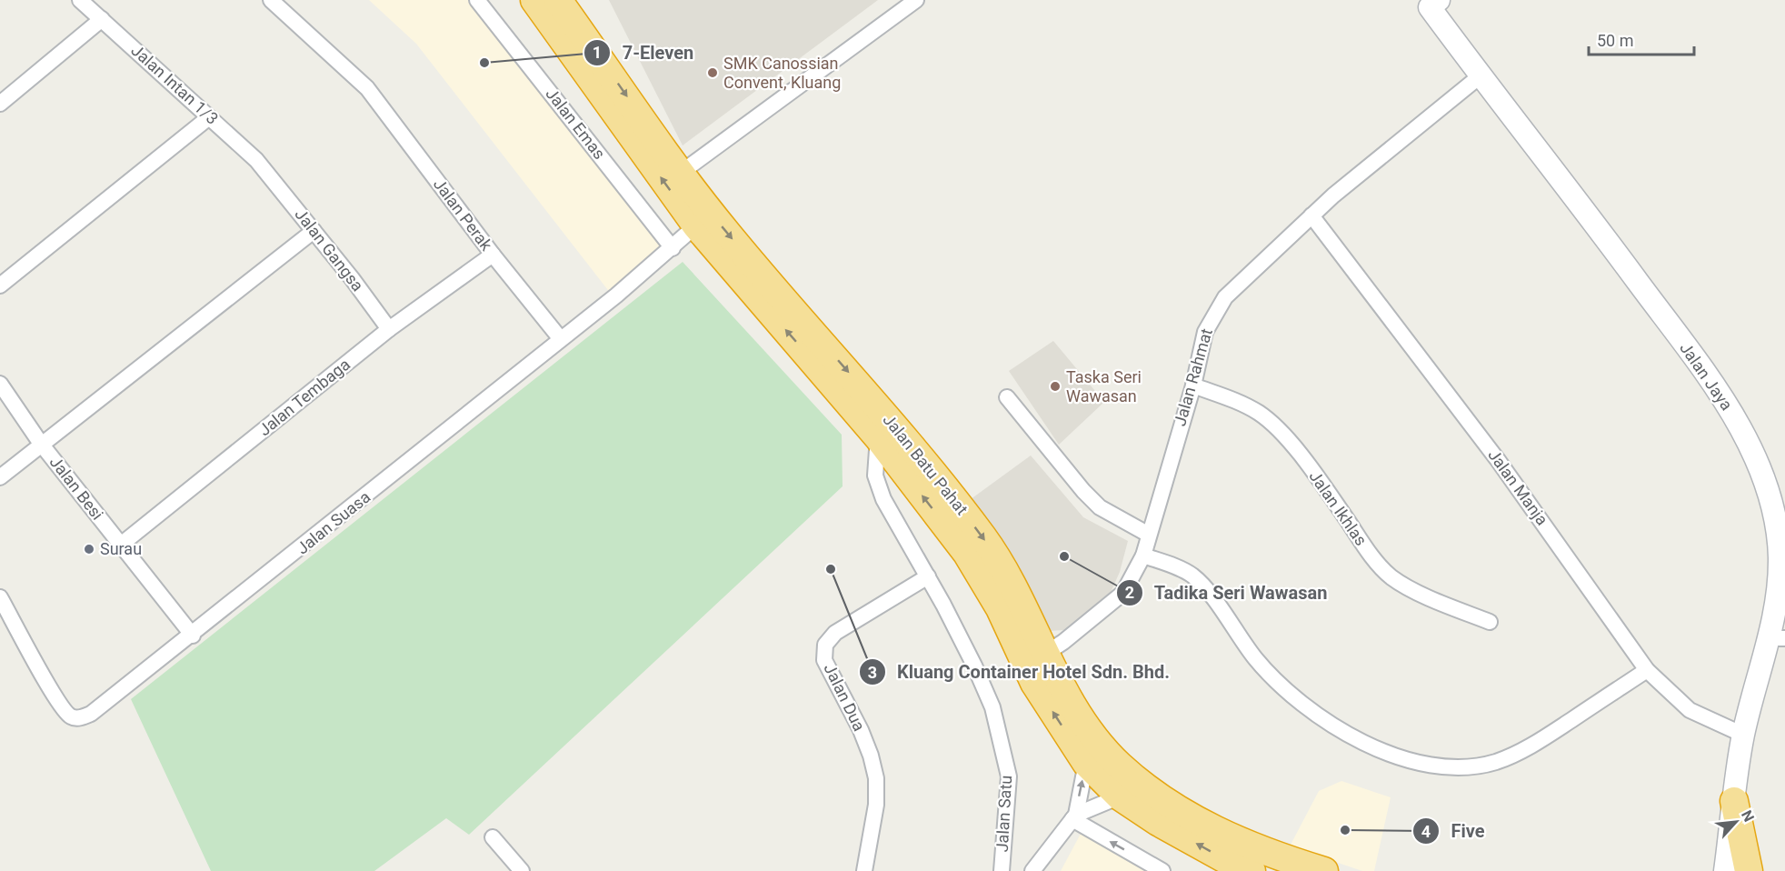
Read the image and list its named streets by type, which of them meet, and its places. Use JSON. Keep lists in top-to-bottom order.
{
  "streets": {
    "highway": ["Jalan Batu Pahat"],
    "street": [
      "Jalan Intan 1/3",
      "Jalan Emas",
      "Jalan Perak",
      "Jalan Gangsa",
      "Jalan Jaya",
      "Jalan Rahmat",
      "Jalan Tembaga",
      "Jalan Manja",
      "Jalan Besi",
      "Jalan Ikhlas",
      "Jalan Suasa",
      "Jalan Dua",
      "Jalan Satu"
    ]
  },
  "crossings": [
    ["Jalan Intan 1/3", "Jalan Gangsa"],
    ["Jalan Emas", "Jalan Suasa"],
    ["Jalan Perak", "Jalan Tembaga"],
    ["Jalan Perak", "Jalan Suasa"],
    ["Jalan Gangsa", "Jalan Tembaga"],
    ["Jalan Jaya", "Jalan Rahmat"],
    ["Jalan Jaya", "Jalan Manja"],
    ["Jalan Rahmat", "Jalan Batu Pahat"],
    ["Jalan Rahmat", "Jalan Manja"],
    ["Jalan Rahmat", "Jalan Ikhlas"],
    ["Jalan Tembaga", "Jalan Besi"],
    ["Jalan Batu Pahat", "Jalan Suasa"],
    ["Jalan Batu Pahat", "Jalan Satu"],
    ["Jalan Besi", "Jalan Suasa"],
    ["Jalan Dua", "Jalan Satu"]
  ],
  "places": [
    "7-Eleven",
    "SMK Canossian Convent, Kluang",
    "Taska Seri Wawasan",
    "Surau",
    "Tadika Seri Wawasan",
    "Kluang Container Hotel Sdn. Bhd.",
    "Five"
  ],
  "scale_bar": "50 m",
  "north": "top right"
}
